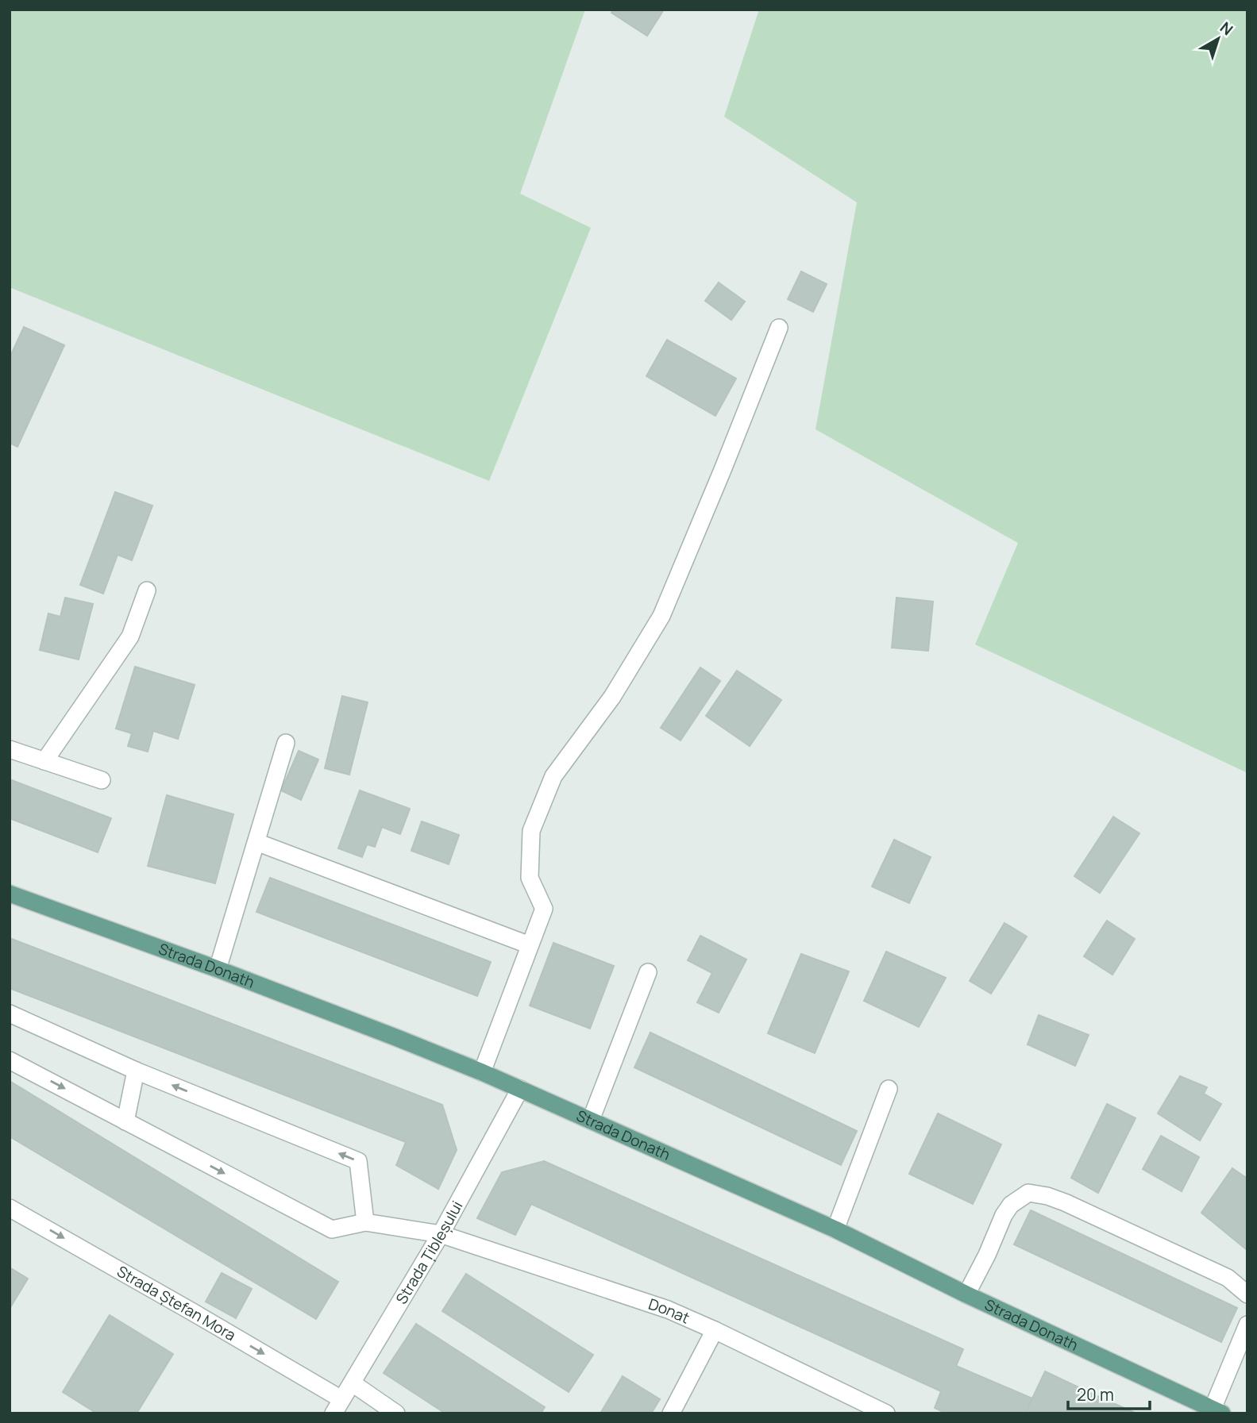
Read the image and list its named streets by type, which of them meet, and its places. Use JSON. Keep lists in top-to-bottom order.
{
  "streets": {
    "main road": ["Strada Donath"],
    "street": ["Strada Țibleșului", "Strada Ștefan Mora", "Donat"]
  },
  "crossings": [
    ["Strada Donath", "Strada Țibleșului"],
    ["Strada Țibleșului", "Strada Ștefan Mora"],
    ["Strada Țibleșului", "Donat"]
  ],
  "scale_bar": "20 m",
  "north": "top right"
}
